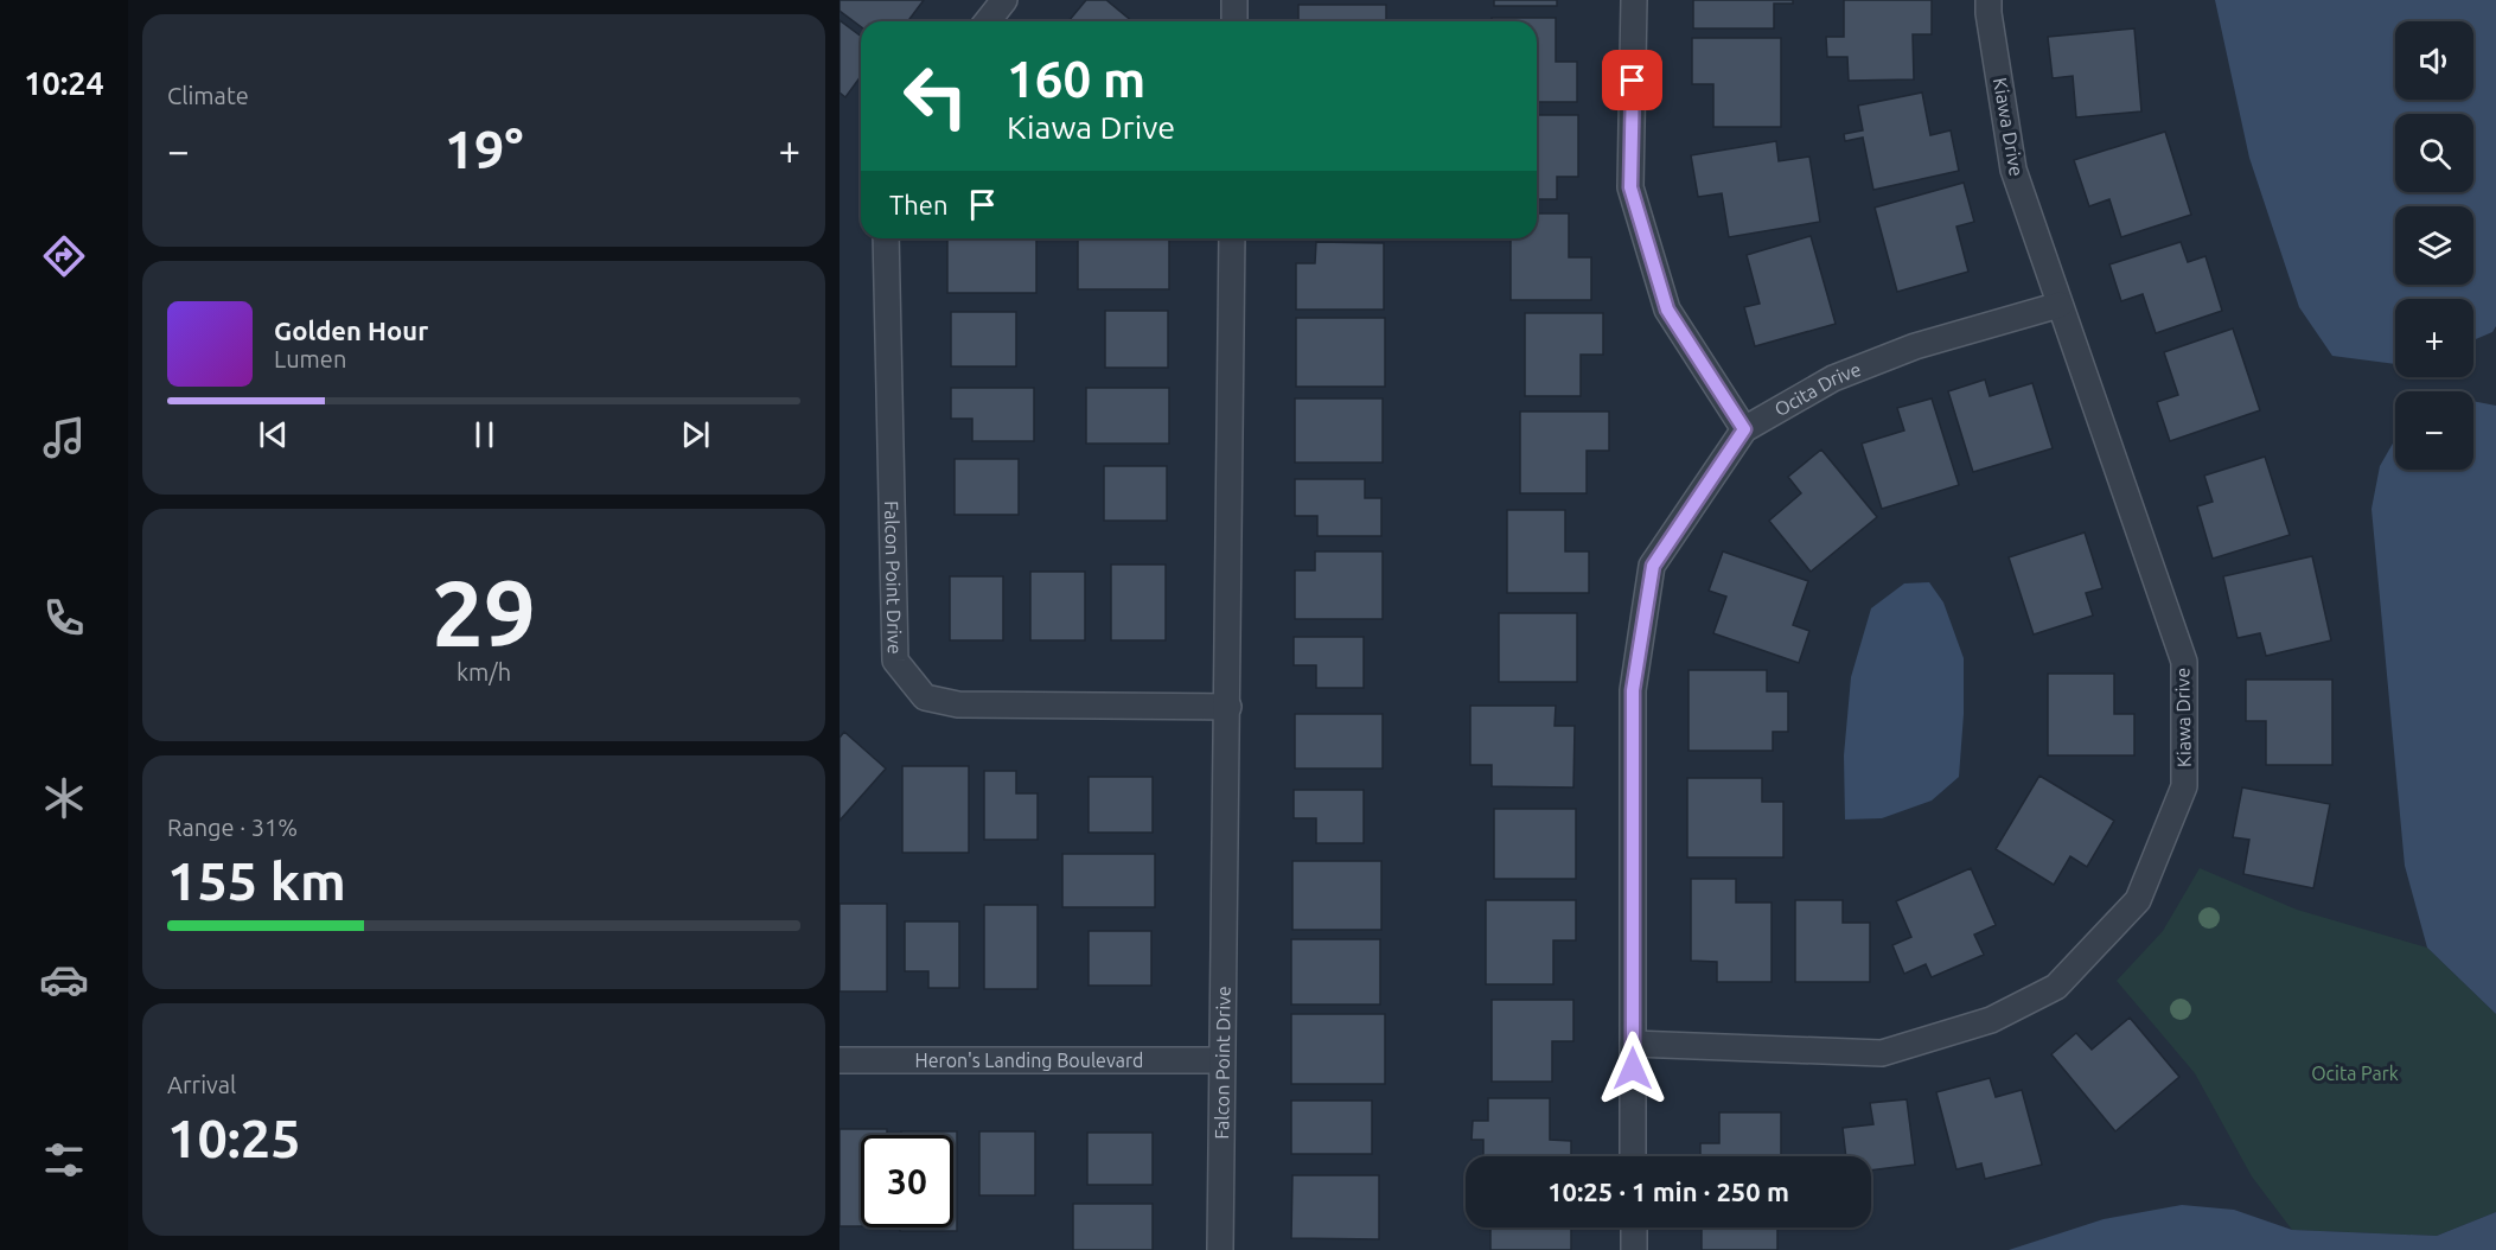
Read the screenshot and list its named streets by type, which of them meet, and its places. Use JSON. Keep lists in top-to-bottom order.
{
  "streets": {
    "street": [
      "Kiawa Drive",
      "Ocita Drive",
      "Falcon Point Drive",
      "Heron's Landing Boulevard"
    ]
  },
  "crossings": [
    ["Kiawa Drive", "Ocita Drive"],
    ["Falcon Point Drive", "Heron's Landing Boulevard"]
  ],
  "parks": ["Ocita Park"],
  "page": {
    "tabs": "10:24",
    "tile": [
      "Climate",
      ["29", "km/h"],
      ["Range · 31%", "155 km"],
      ["Arrival", "10:25"]
    ],
    "map_buttons": ["+", "−"],
    "turn": ["160 m", "Kiawa Drive"],
    "heat": ["−", "19°", "+"],
    "then": "Then",
    "song": ["Golden Hour", "Lumen"],
    "limit": "30",
    "trip": "10:25 · 1 min · 250 m"
  }
}
